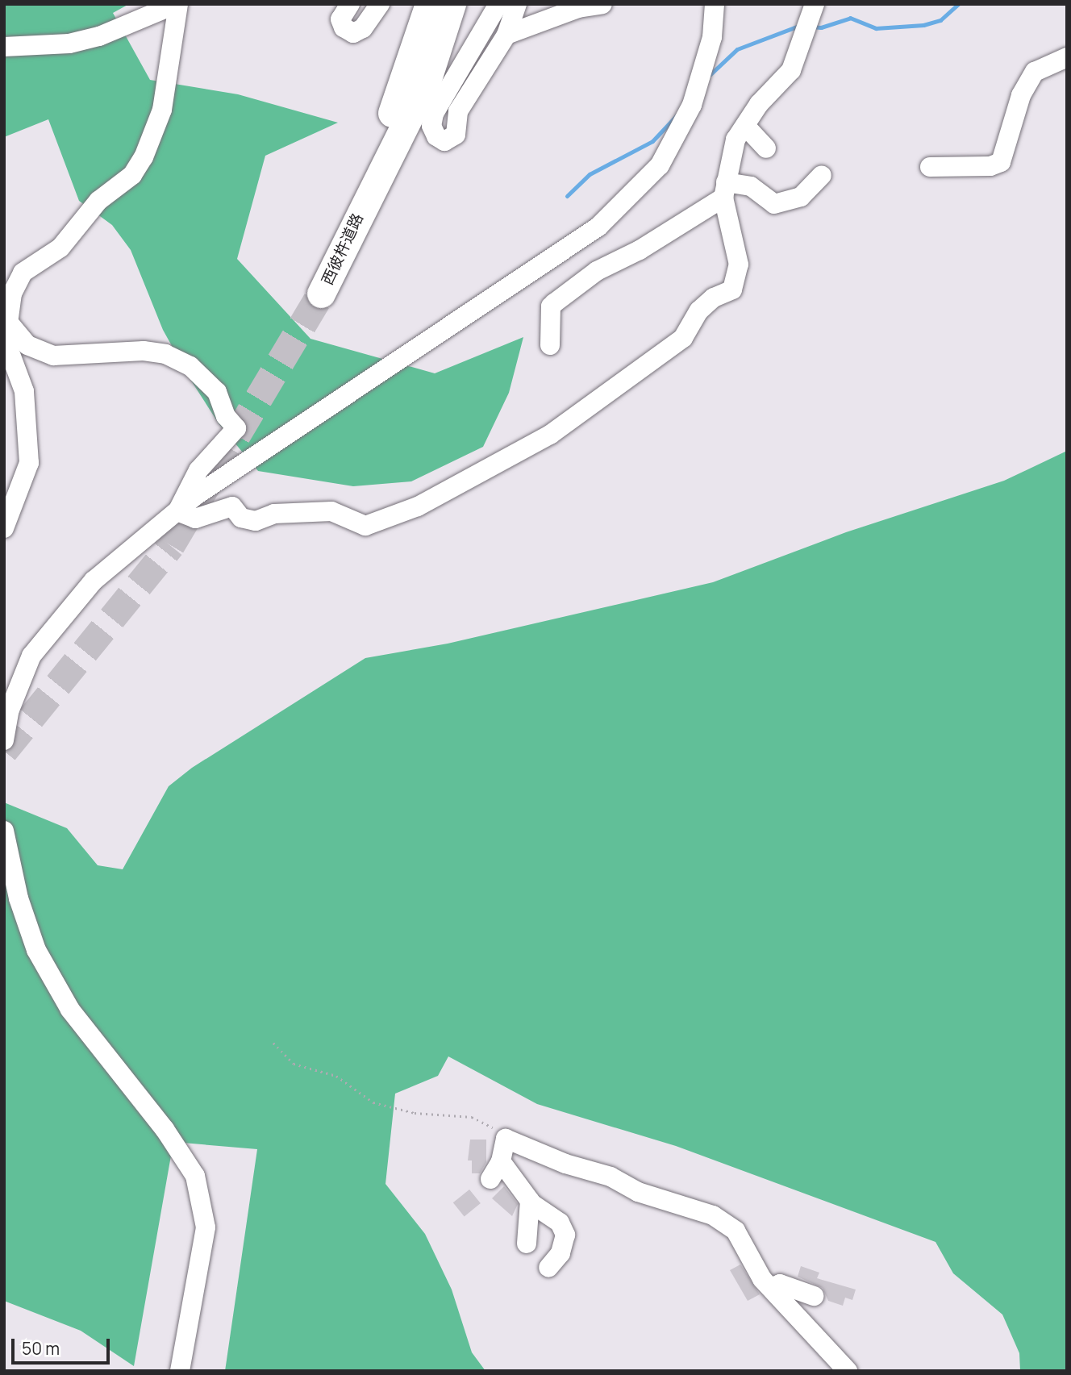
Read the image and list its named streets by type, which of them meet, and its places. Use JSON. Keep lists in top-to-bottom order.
{
  "streets": {
    "highway": ["西彼杵道路"]
  },
  "scale_bar": "50 m"
}
